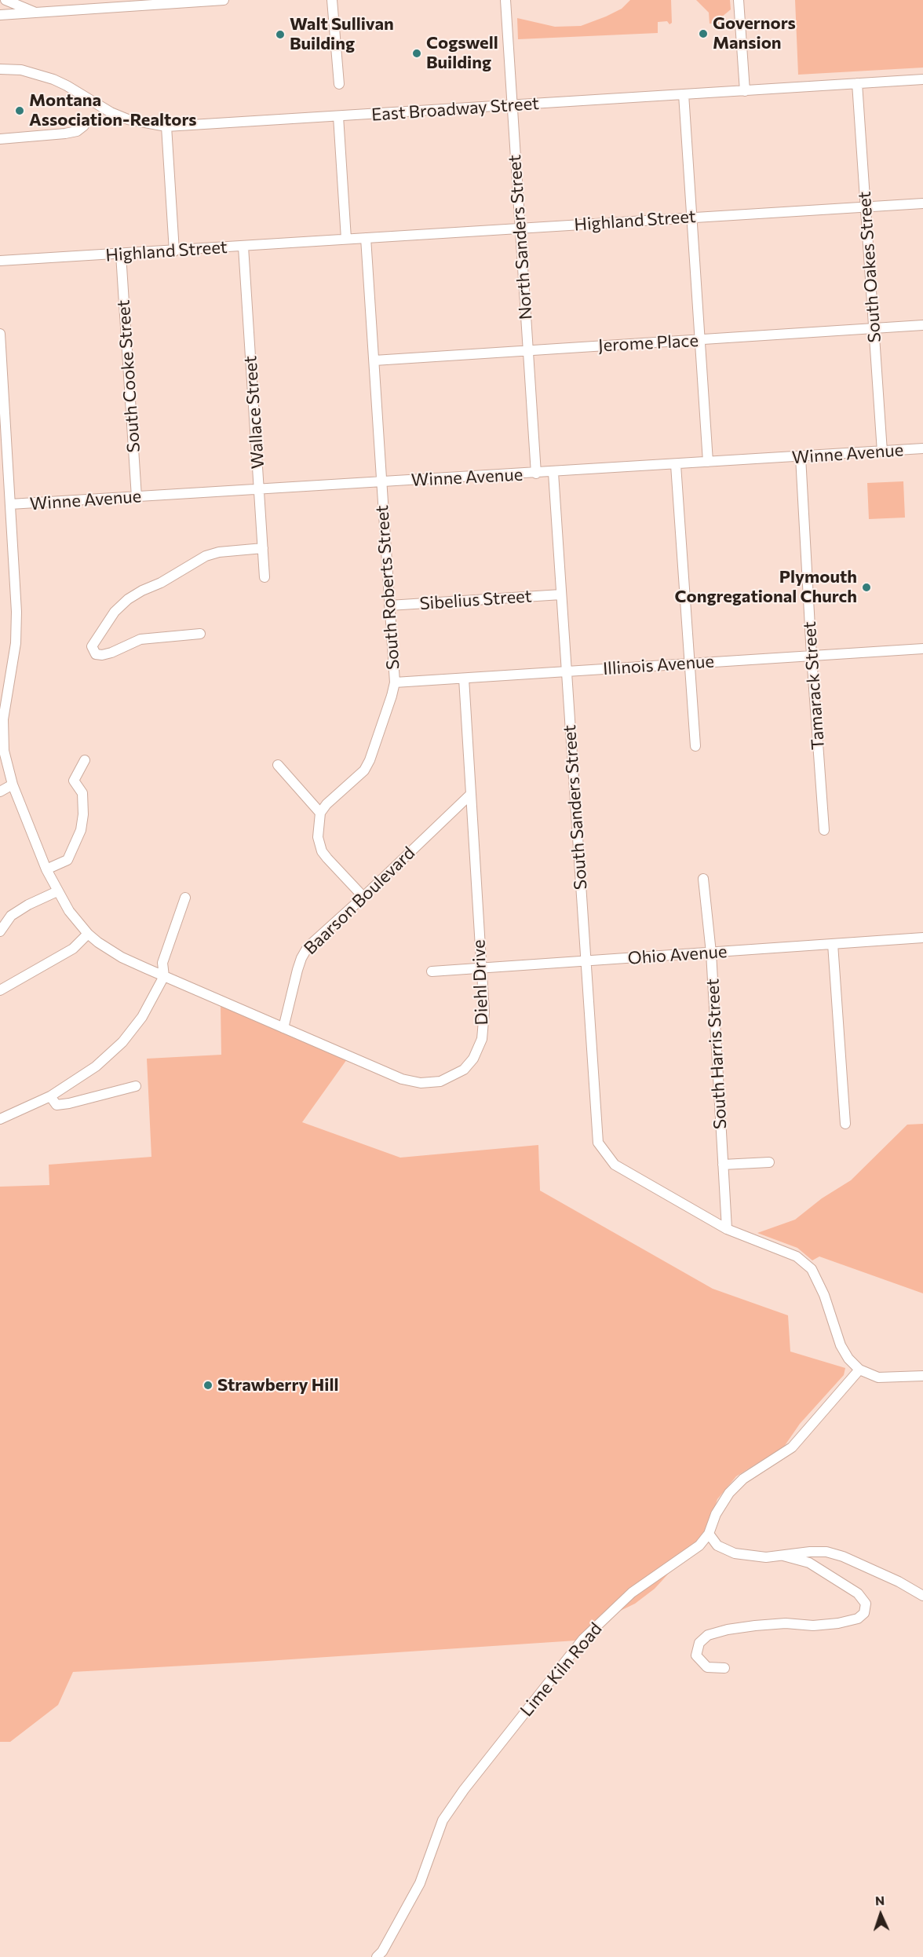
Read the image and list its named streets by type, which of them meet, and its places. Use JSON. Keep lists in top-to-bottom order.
{
  "streets": {
    "street": [
      "East Broadway Street",
      "Highland Street",
      "North Sanders Street",
      "South Oakes Street",
      "Jerome Place",
      "South Cooke Street",
      "Wallace Street",
      "Winne Avenue",
      "South Roberts Street",
      "Sibelius Street",
      "Illinois Avenue",
      "Tamarack Street",
      "South Sanders Street",
      "Baarson Boulevard",
      "Ohio Avenue",
      "Diehl Drive",
      "South Harris Street",
      "Lime Kiln Road"
    ]
  },
  "crossings": [
    ["East Broadway Street", "North Sanders Street"],
    ["East Broadway Street", "South Oakes Street"],
    ["Highland Street", "North Sanders Street"],
    ["Highland Street", "South Oakes Street"],
    ["Highland Street", "South Cooke Street"],
    ["Highland Street", "Wallace Street"],
    ["Highland Street", "South Roberts Street"],
    ["North Sanders Street", "Jerome Place"],
    ["North Sanders Street", "Winne Avenue"],
    ["South Oakes Street", "Jerome Place"],
    ["South Oakes Street", "Winne Avenue"],
    ["Jerome Place", "South Roberts Street"],
    ["South Cooke Street", "Winne Avenue"],
    ["Wallace Street", "Winne Avenue"],
    ["Winne Avenue", "South Roberts Street"],
    ["Winne Avenue", "Tamarack Street"],
    ["Winne Avenue", "South Sanders Street"],
    ["Winne Avenue", "Diehl Drive"],
    ["South Roberts Street", "Sibelius Street"],
    ["South Roberts Street", "Illinois Avenue"],
    ["Sibelius Street", "South Sanders Street"],
    ["Illinois Avenue", "Tamarack Street"],
    ["Illinois Avenue", "South Sanders Street"],
    ["Illinois Avenue", "Diehl Drive"],
    ["South Sanders Street", "Ohio Avenue"],
    ["South Sanders Street", "South Harris Street"],
    ["Baarson Boulevard", "Diehl Drive"],
    ["Ohio Avenue", "Diehl Drive"],
    ["Ohio Avenue", "South Harris Street"]
  ],
  "places": [
    "Governors Mansion",
    "Walt Sullivan Building",
    "Cogswell Building",
    "Montana Association-Realtors",
    "Plymouth Congregational Church",
    "Strawberry Hill"
  ],
  "north": "top"
}
